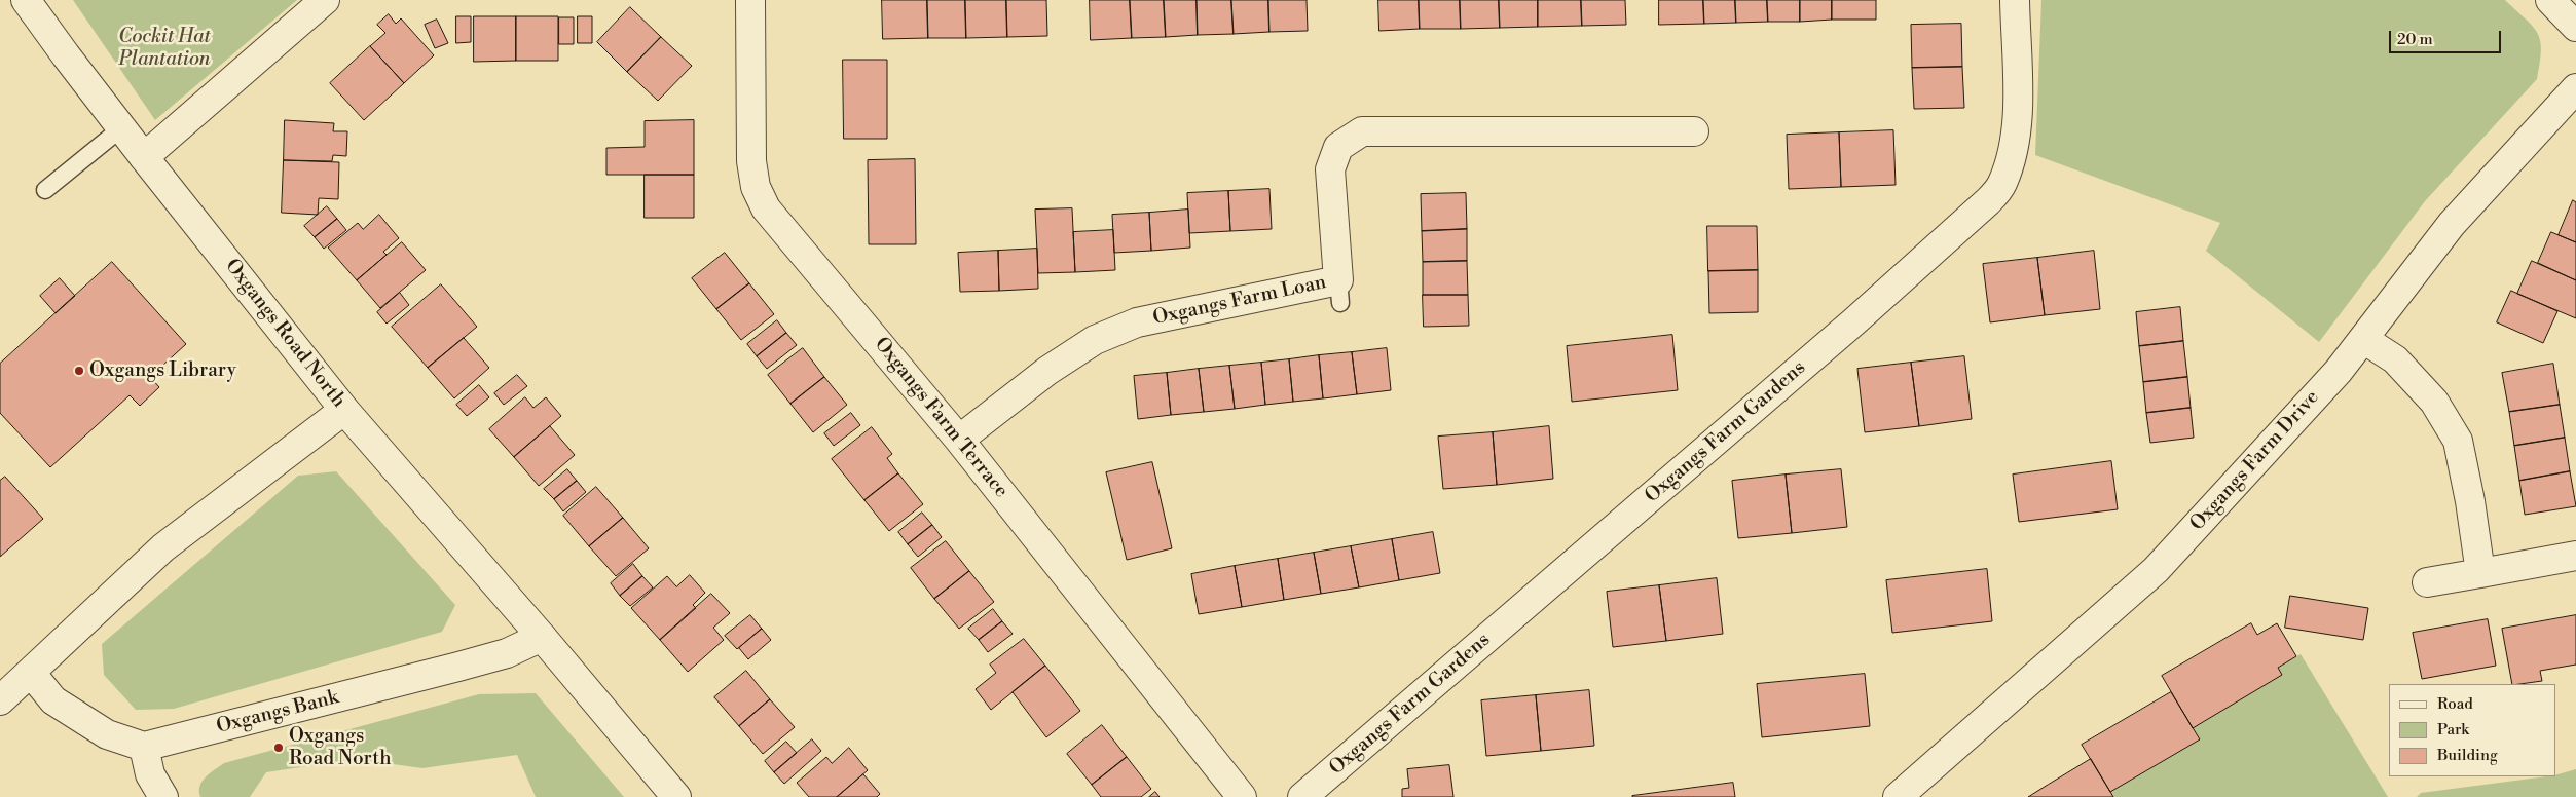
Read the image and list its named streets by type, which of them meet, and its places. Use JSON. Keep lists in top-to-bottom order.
{
  "streets": {
    "street": [
      "Oxgangs Farm Loan",
      "Oxgangs Road North",
      "Oxgangs Farm Terrace",
      "Oxgangs Farm Gardens",
      "Oxgangs Farm Drive",
      "Oxgangs Bank"
    ]
  },
  "crossings": [
    ["Oxgangs Farm Loan", "Oxgangs Farm Terrace"],
    ["Oxgangs Road North", "Oxgangs Bank"]
  ],
  "parks": ["Cockit Hat Plantation"],
  "places": ["Oxgangs Library", "Oxgangs Road North"],
  "legend": ["Road", "Park", "Building"],
  "scale_bar": "20 m"
}
